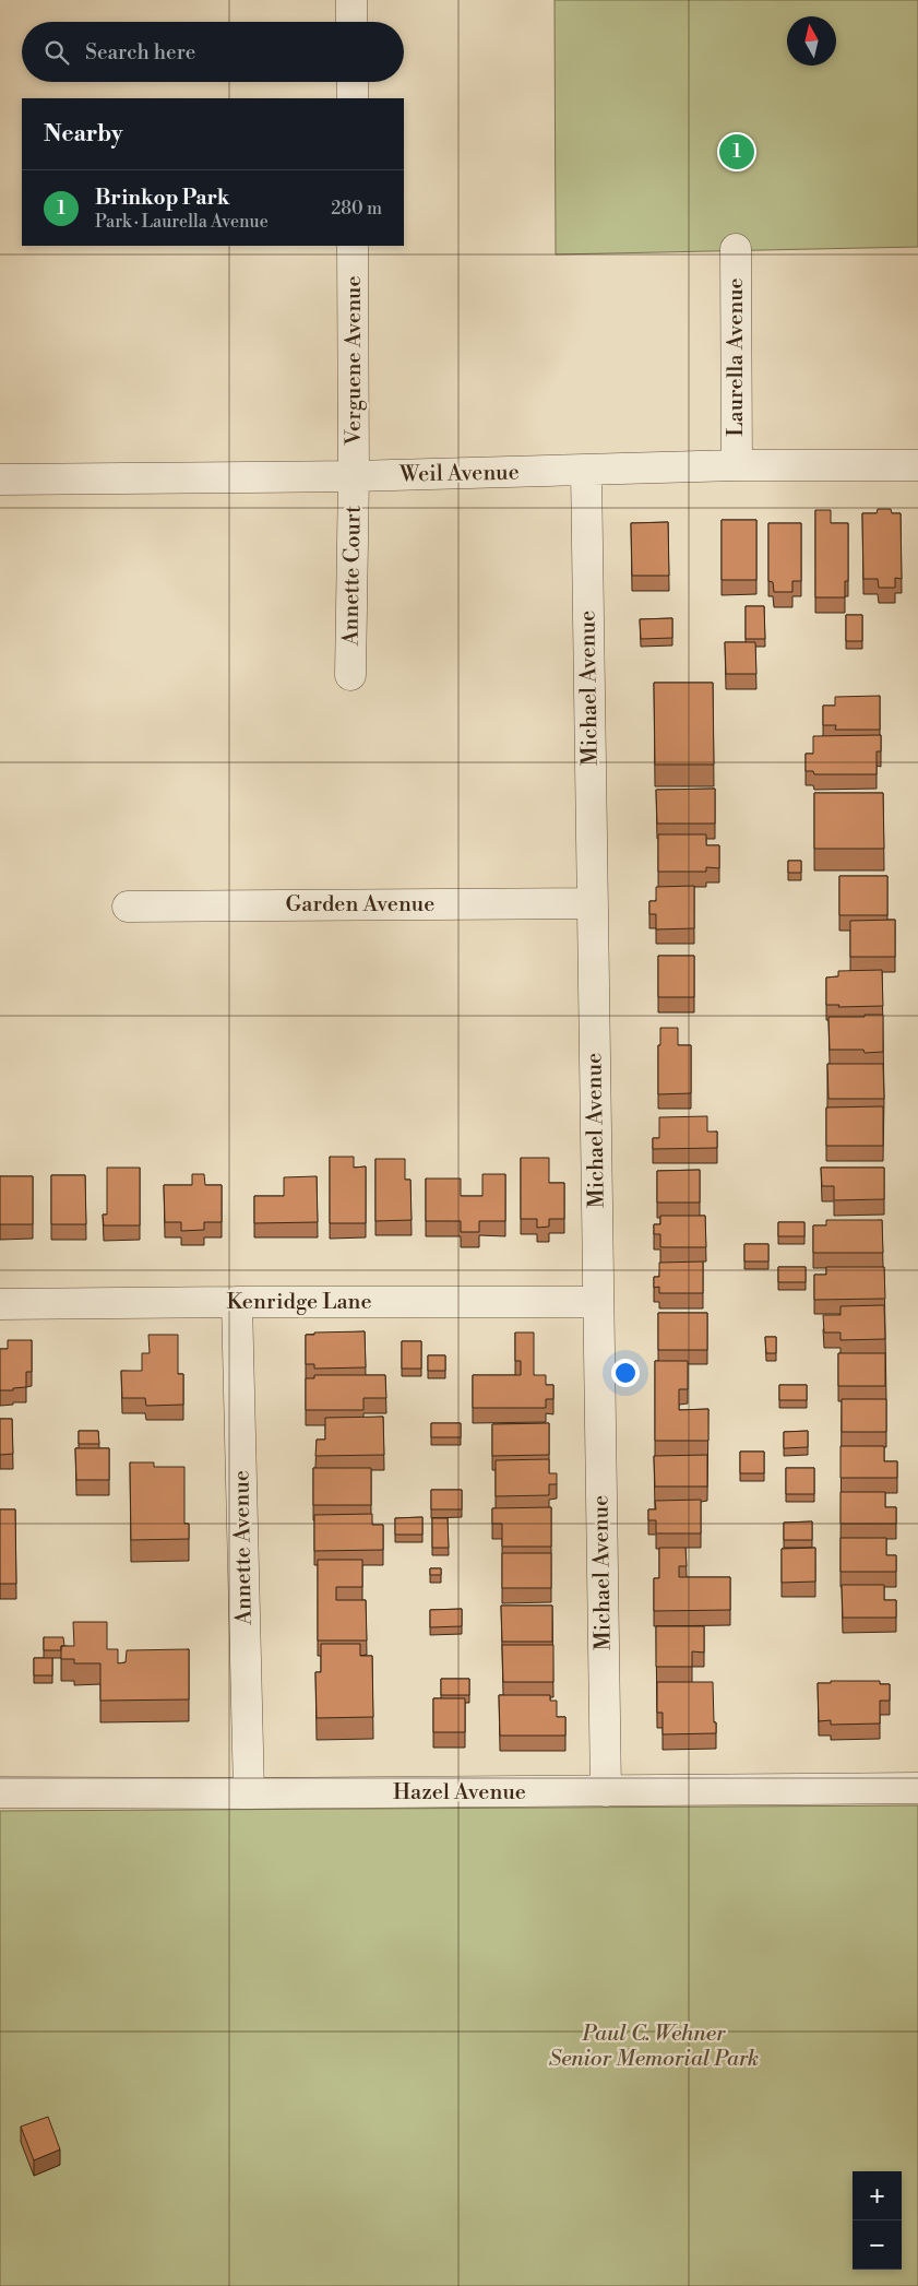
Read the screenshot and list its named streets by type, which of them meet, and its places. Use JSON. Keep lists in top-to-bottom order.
{
  "streets": {
    "street": [
      "Laurella Avenue",
      "Verguene Avenue",
      "Weil Avenue",
      "Annette Court",
      "Michael Avenue",
      "Garden Avenue",
      "Kenridge Lane",
      "Annette Avenue",
      "Hazel Avenue"
    ]
  },
  "crossings": [
    ["Laurella Avenue", "Weil Avenue"],
    ["Verguene Avenue", "Weil Avenue"],
    ["Verguene Avenue", "Annette Court"],
    ["Weil Avenue", "Annette Court"],
    ["Weil Avenue", "Michael Avenue"],
    ["Michael Avenue", "Garden Avenue"],
    ["Michael Avenue", "Kenridge Lane"],
    ["Michael Avenue", "Hazel Avenue"],
    ["Kenridge Lane", "Annette Avenue"],
    ["Annette Avenue", "Hazel Avenue"]
  ],
  "parks": ["Paul C. Wehner Senior Memorial Park"],
  "north": "top",
  "page": {
    "search": "Search here",
    "heading": "Nearby",
    "pins": "1",
    "list": [
      {
        "mark": "1",
        "name": "Brinkop Park",
        "note": "Park · Laurella Avenue",
        "value": "280 m"
      }
    ],
    "map_buttons": ["+", "−"]
  }
}
